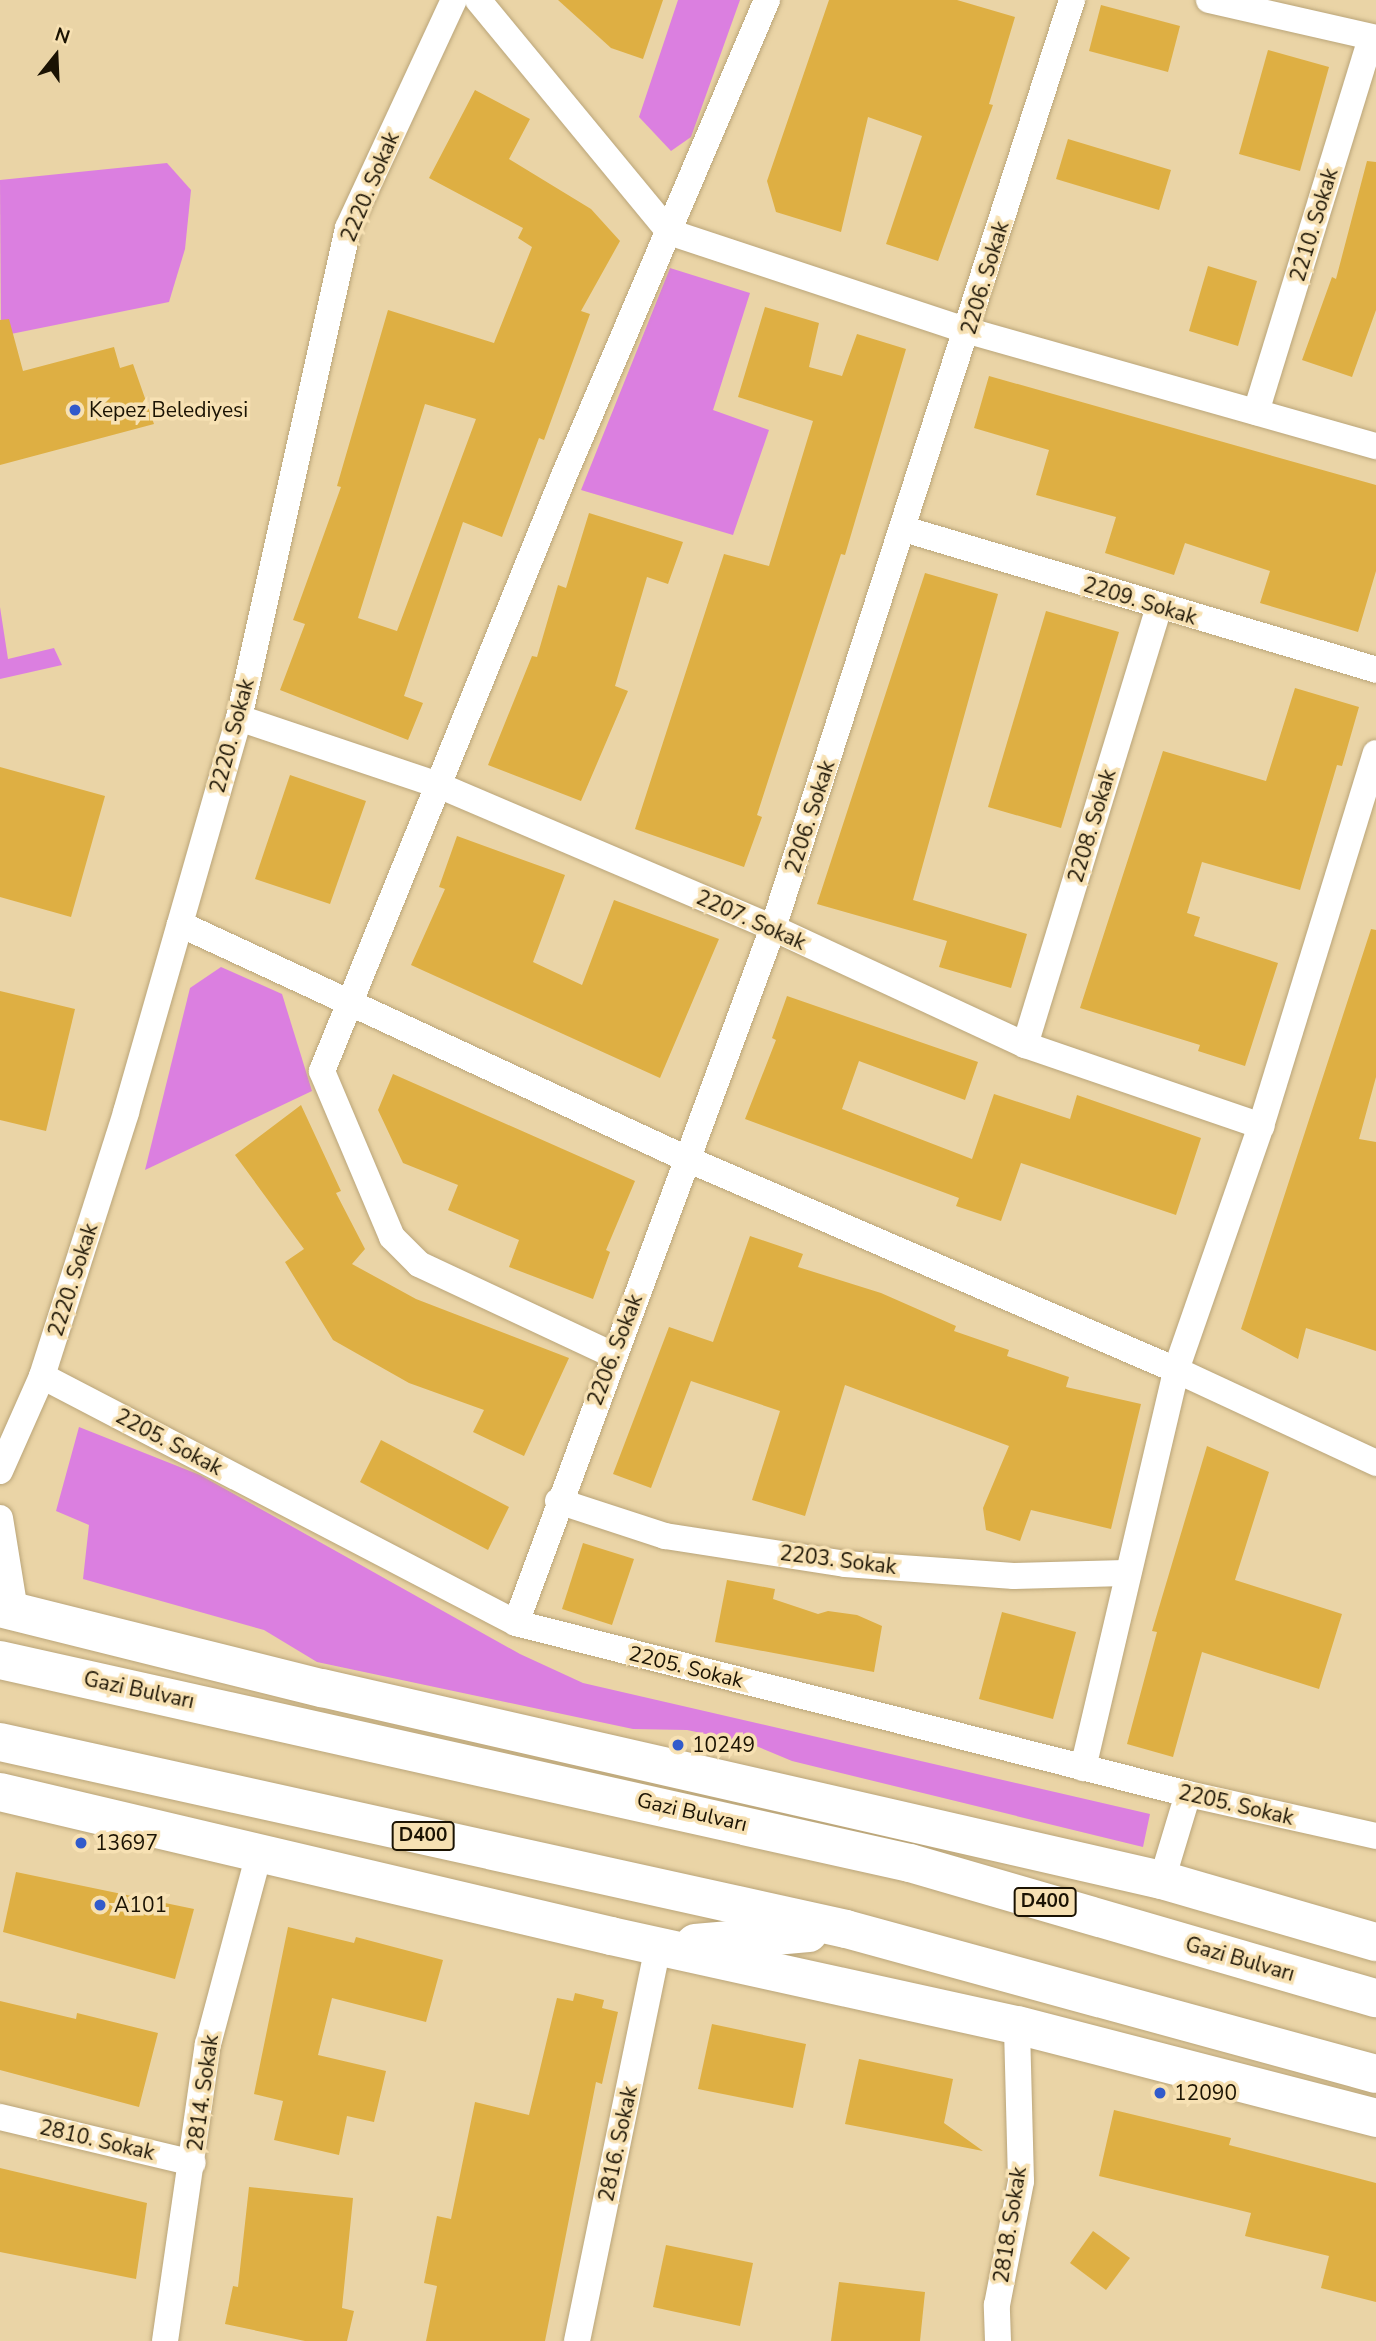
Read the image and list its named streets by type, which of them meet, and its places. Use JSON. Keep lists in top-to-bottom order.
{
  "streets": {
    "highway": ["Gazi Bulvarı", "D400"],
    "street": [
      "2220. Sokak",
      "2210. Sokak",
      "2206. Sokak",
      "2209. Sokak",
      "2208. Sokak",
      "2207. Sokak",
      "2205. Sokak",
      "2203. Sokak",
      "2814. Sokak",
      "2810. Sokak",
      "2816. Sokak",
      "2818. Sokak"
    ]
  },
  "crossings": [
    ["2220. Sokak", "2207. Sokak"],
    ["2220. Sokak", "2205. Sokak"],
    ["2206. Sokak", "2209. Sokak"],
    ["2206. Sokak", "2207. Sokak"],
    ["2206. Sokak", "2205. Sokak"],
    ["2206. Sokak", "2203. Sokak"],
    ["2209. Sokak", "2208. Sokak"],
    ["2208. Sokak", "2207. Sokak"],
    ["2814. Sokak", "2810. Sokak"]
  ],
  "places": [
    "Kepez Belediyesi",
    "10249",
    "13697",
    "A101",
    "12090"
  ],
  "north": "top"
}
